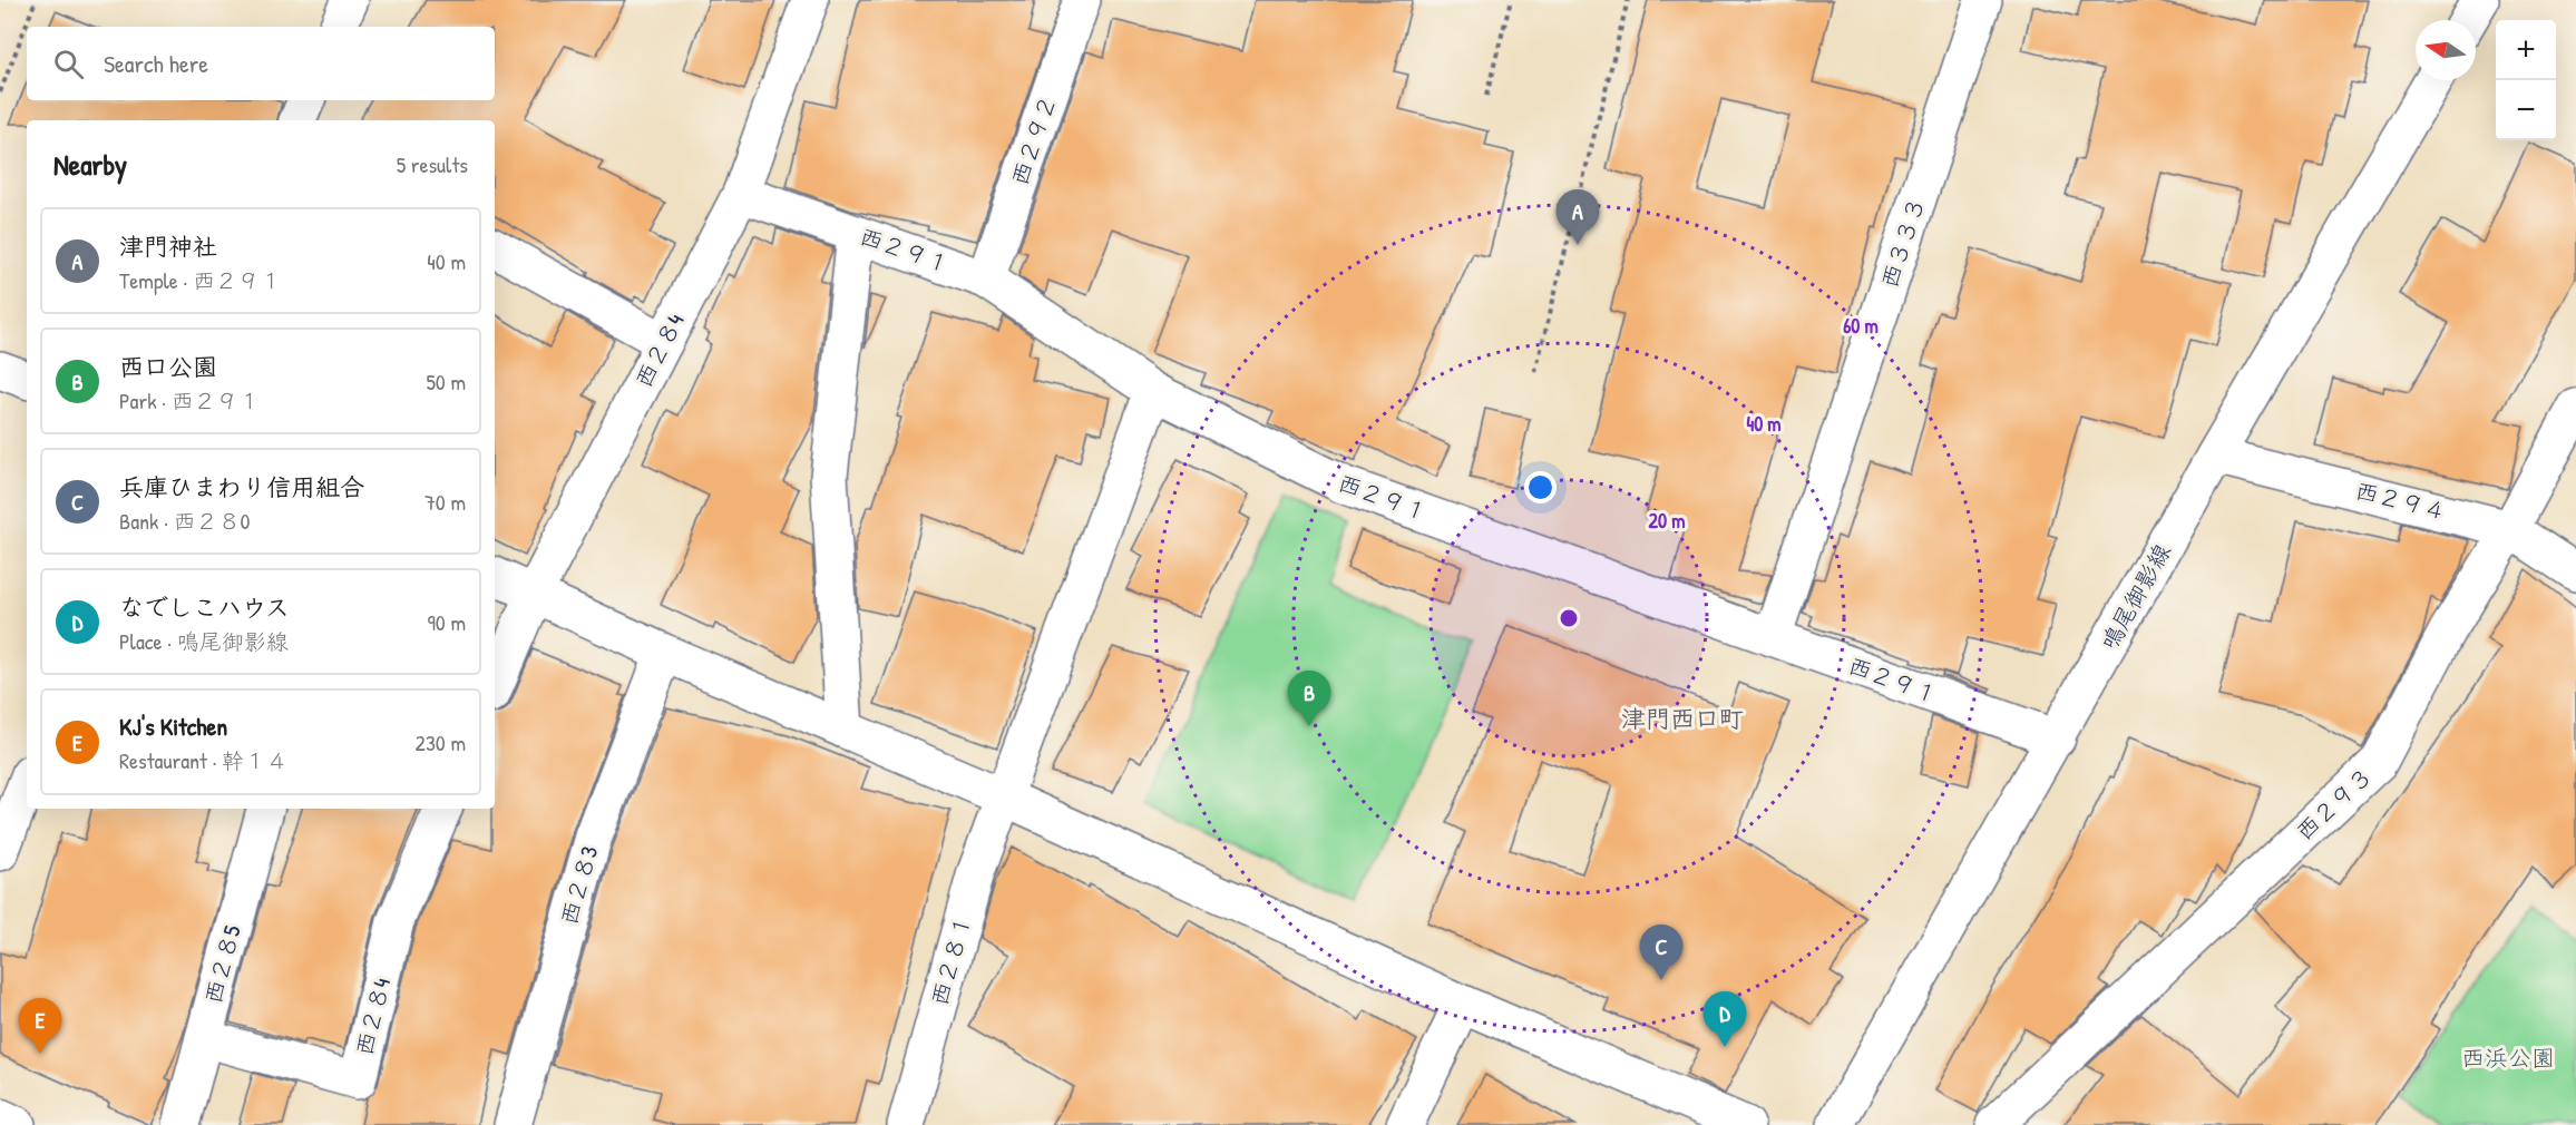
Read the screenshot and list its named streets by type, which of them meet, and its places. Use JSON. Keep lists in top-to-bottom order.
{
  "streets": {
    "street": [
      "西２９２",
      "西３３３",
      "西２９１",
      "西２８4",
      "西２９４",
      "鳴尾御影線",
      "西２９３",
      "西２８3",
      "西２８１",
      "西２８5"
    ]
  },
  "crossings": [
    ["西２９２", "西２９１"],
    ["西３３３", "西２９１"],
    ["西２９１", "西２８4"],
    ["西２９１", "鳴尾御影線"],
    ["西２９１", "西２８１"],
    ["西２８4", "西２８5"],
    ["西２９４", "鳴尾御影線"],
    ["西２９４", "西２９３"]
  ],
  "districts": ["津門西口町"],
  "parks": ["西浜公園"],
  "north": "left",
  "page": {
    "map_buttons": ["+", "−"],
    "search": "Search here",
    "heading": ["Nearby", "5 results"],
    "pins": [
      "A",
      "B",
      "C",
      "D",
      "E"
    ],
    "list": [
      {
        "mark": "A",
        "name": "津門神社",
        "note": "Temple · 西２９１",
        "value": "40 m"
      },
      {
        "mark": "B",
        "name": "西口公園",
        "note": "Park · 西２９１",
        "value": "50 m"
      },
      {
        "mark": "C",
        "name": "兵庫ひまわり信用組合",
        "note": "Bank · 西２８0",
        "value": "70 m"
      },
      {
        "mark": "D",
        "name": "なでしこハウス",
        "note": "Place · 鳴尾御影線",
        "value": "90 m"
      },
      {
        "mark": "E",
        "name": "KJ's Kitchen",
        "note": "Restaurant · 幹１４",
        "value": "230 m"
      }
    ]
  },
  "rings": ["60 m", "40 m", "20 m"]
}
